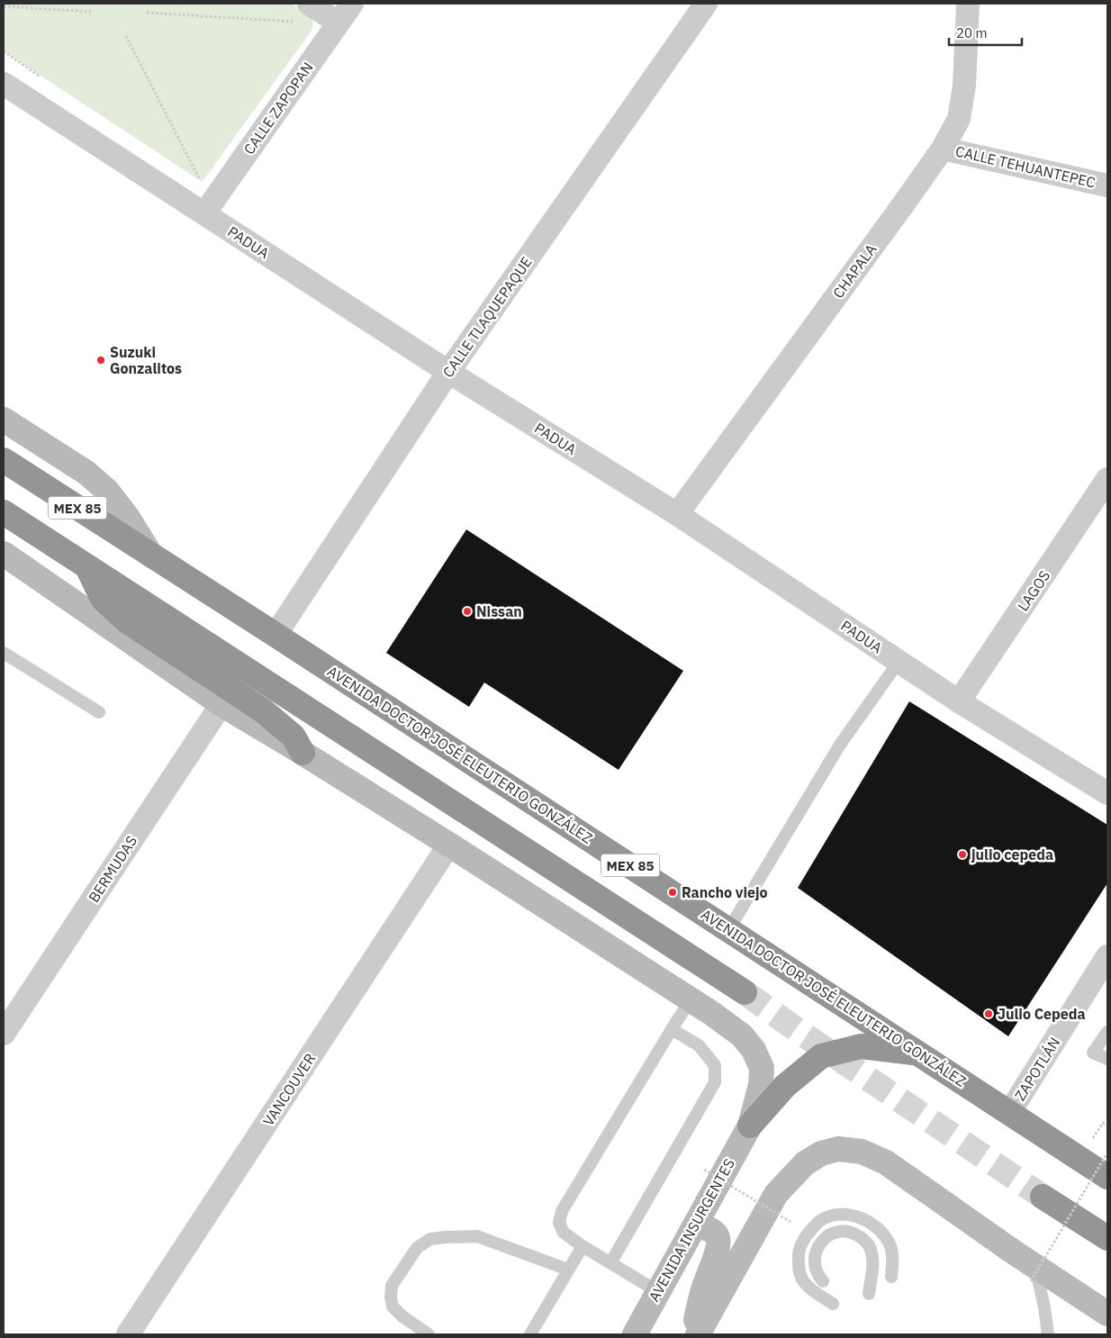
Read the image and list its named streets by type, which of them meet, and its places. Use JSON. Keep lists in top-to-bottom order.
{
  "streets": {
    "highway": ["MEX 85", "AVENIDA DOCTOR JOSÉ ELEUTERIO GONZÁLEZ"],
    "main road": ["AVENIDA INSURGENTES"],
    "street": [
      "CALLE ZAPOPAN",
      "CALLE TEHUANTEPEC",
      "PADUA",
      "CHAPALA",
      "CALLE TLAQUEPAQUE",
      "LAGOS",
      "BERMUDAS",
      "ZAPOTLÁN",
      "VANCOUVER"
    ]
  },
  "crossings": [
    ["CALLE ZAPOPAN", "PADUA"],
    ["CALLE TEHUANTEPEC", "CHAPALA"],
    ["PADUA", "CHAPALA"],
    ["PADUA", "CALLE TLAQUEPAQUE"],
    ["PADUA", "LAGOS"],
    ["CALLE TLAQUEPAQUE", "AVENIDA DOCTOR JOSÉ ELEUTERIO GONZÁLEZ"],
    ["AVENIDA DOCTOR JOSÉ ELEUTERIO GONZÁLEZ", "ZAPOTLÁN"]
  ],
  "places": [
    "Suzuki Gonzalitos",
    "Nissan",
    "julio cepeda",
    "Rancho viejo",
    "Julio Cepeda"
  ],
  "scale_bar": "20 m"
}
